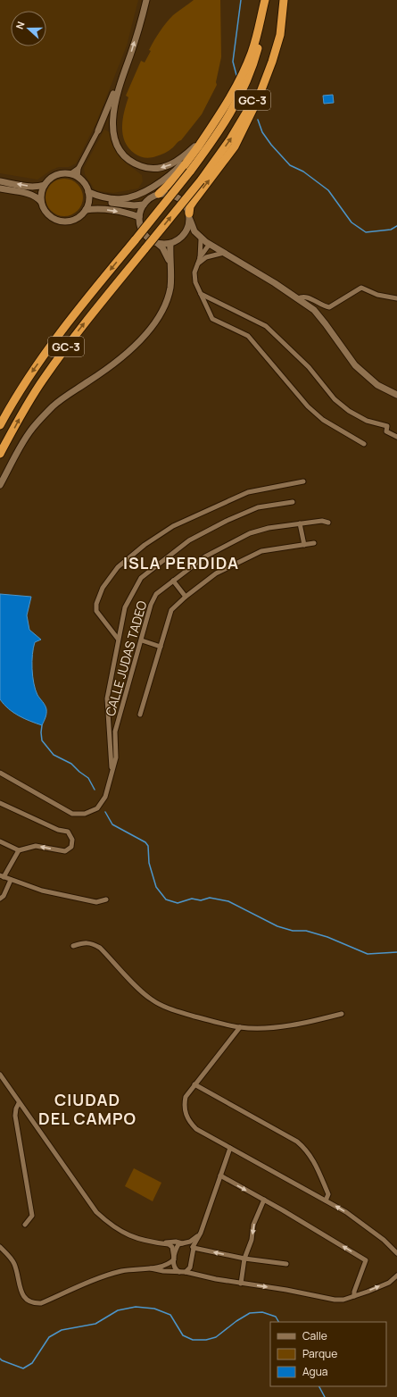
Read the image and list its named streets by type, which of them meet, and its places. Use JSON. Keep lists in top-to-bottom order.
{
  "streets": {
    "highway": ["GC-3"],
    "street": ["CALLE JUDAS TADEO"]
  },
  "districts": ["ISLA PERDIDA", "CIUDAD DEL CAMPO"],
  "legend": ["Calle", "Parque", "Agua"],
  "north": "left"
}
